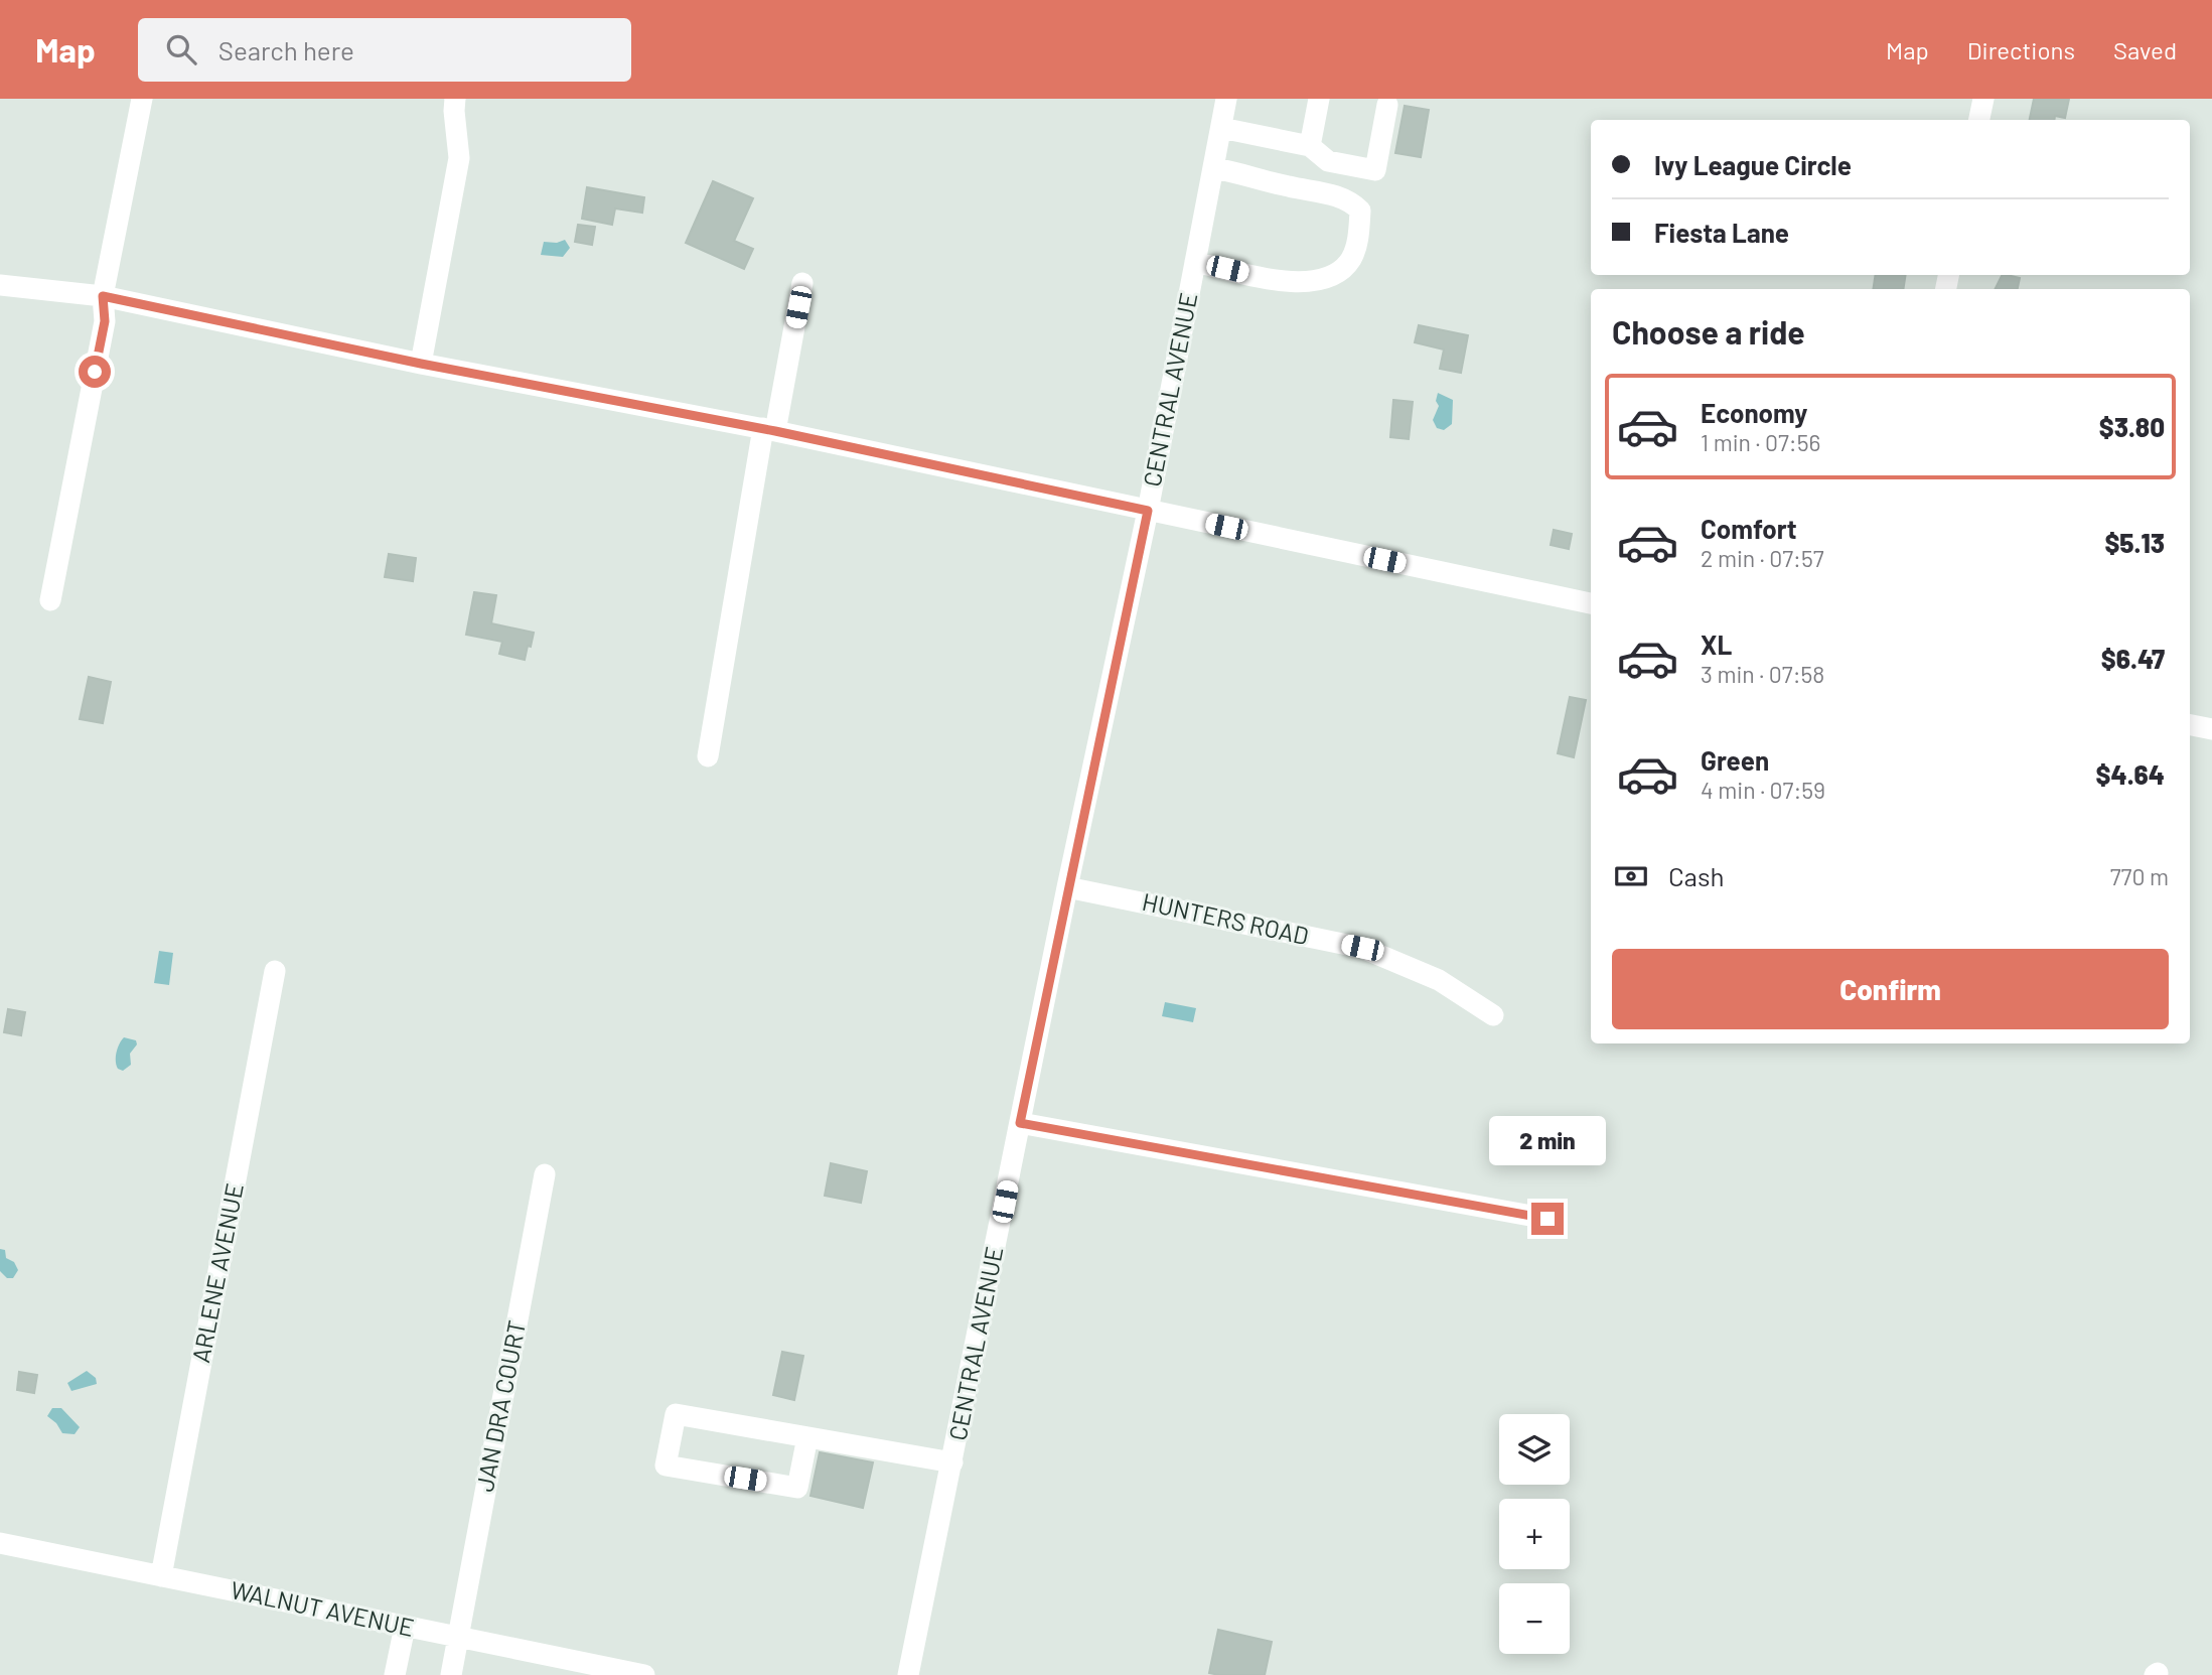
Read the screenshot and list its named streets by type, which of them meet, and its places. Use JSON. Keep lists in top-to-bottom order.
{
  "streets": {
    "street": [
      "CENTRAL AVENUE",
      "HUNTERS ROAD",
      "ARLENE AVENUE",
      "JAN DRA COURT",
      "WALNUT AVENUE"
    ]
  },
  "crossings": [
    ["CENTRAL AVENUE", "HUNTERS ROAD"],
    ["ARLENE AVENUE", "WALNUT AVENUE"],
    ["JAN DRA COURT", "WALNUT AVENUE"]
  ],
  "page": {
    "header": "Map",
    "search": "Search here",
    "nav": ["Map", "Directions", "Saved"],
    "banner": ["Ivy League Circle", "Fiesta Lane"],
    "heading": "Choose a ride",
    "list": [
      {
        "name": "Economy",
        "note": "1 min · 07:56",
        "value": "$3.80"
      },
      {
        "name": "Comfort",
        "note": "2 min · 07:57",
        "value": "$5.13"
      },
      {
        "name": "XL",
        "note": "3 min · 07:58",
        "value": "$6.47"
      },
      {
        "name": "Green",
        "note": "4 min · 07:59",
        "value": "$4.64"
      }
    ],
    "pay": ["Cash", "770 m"],
    "buttons": "Confirm",
    "bubble": "2 min",
    "map_buttons": ["+", "−"]
  }
}
